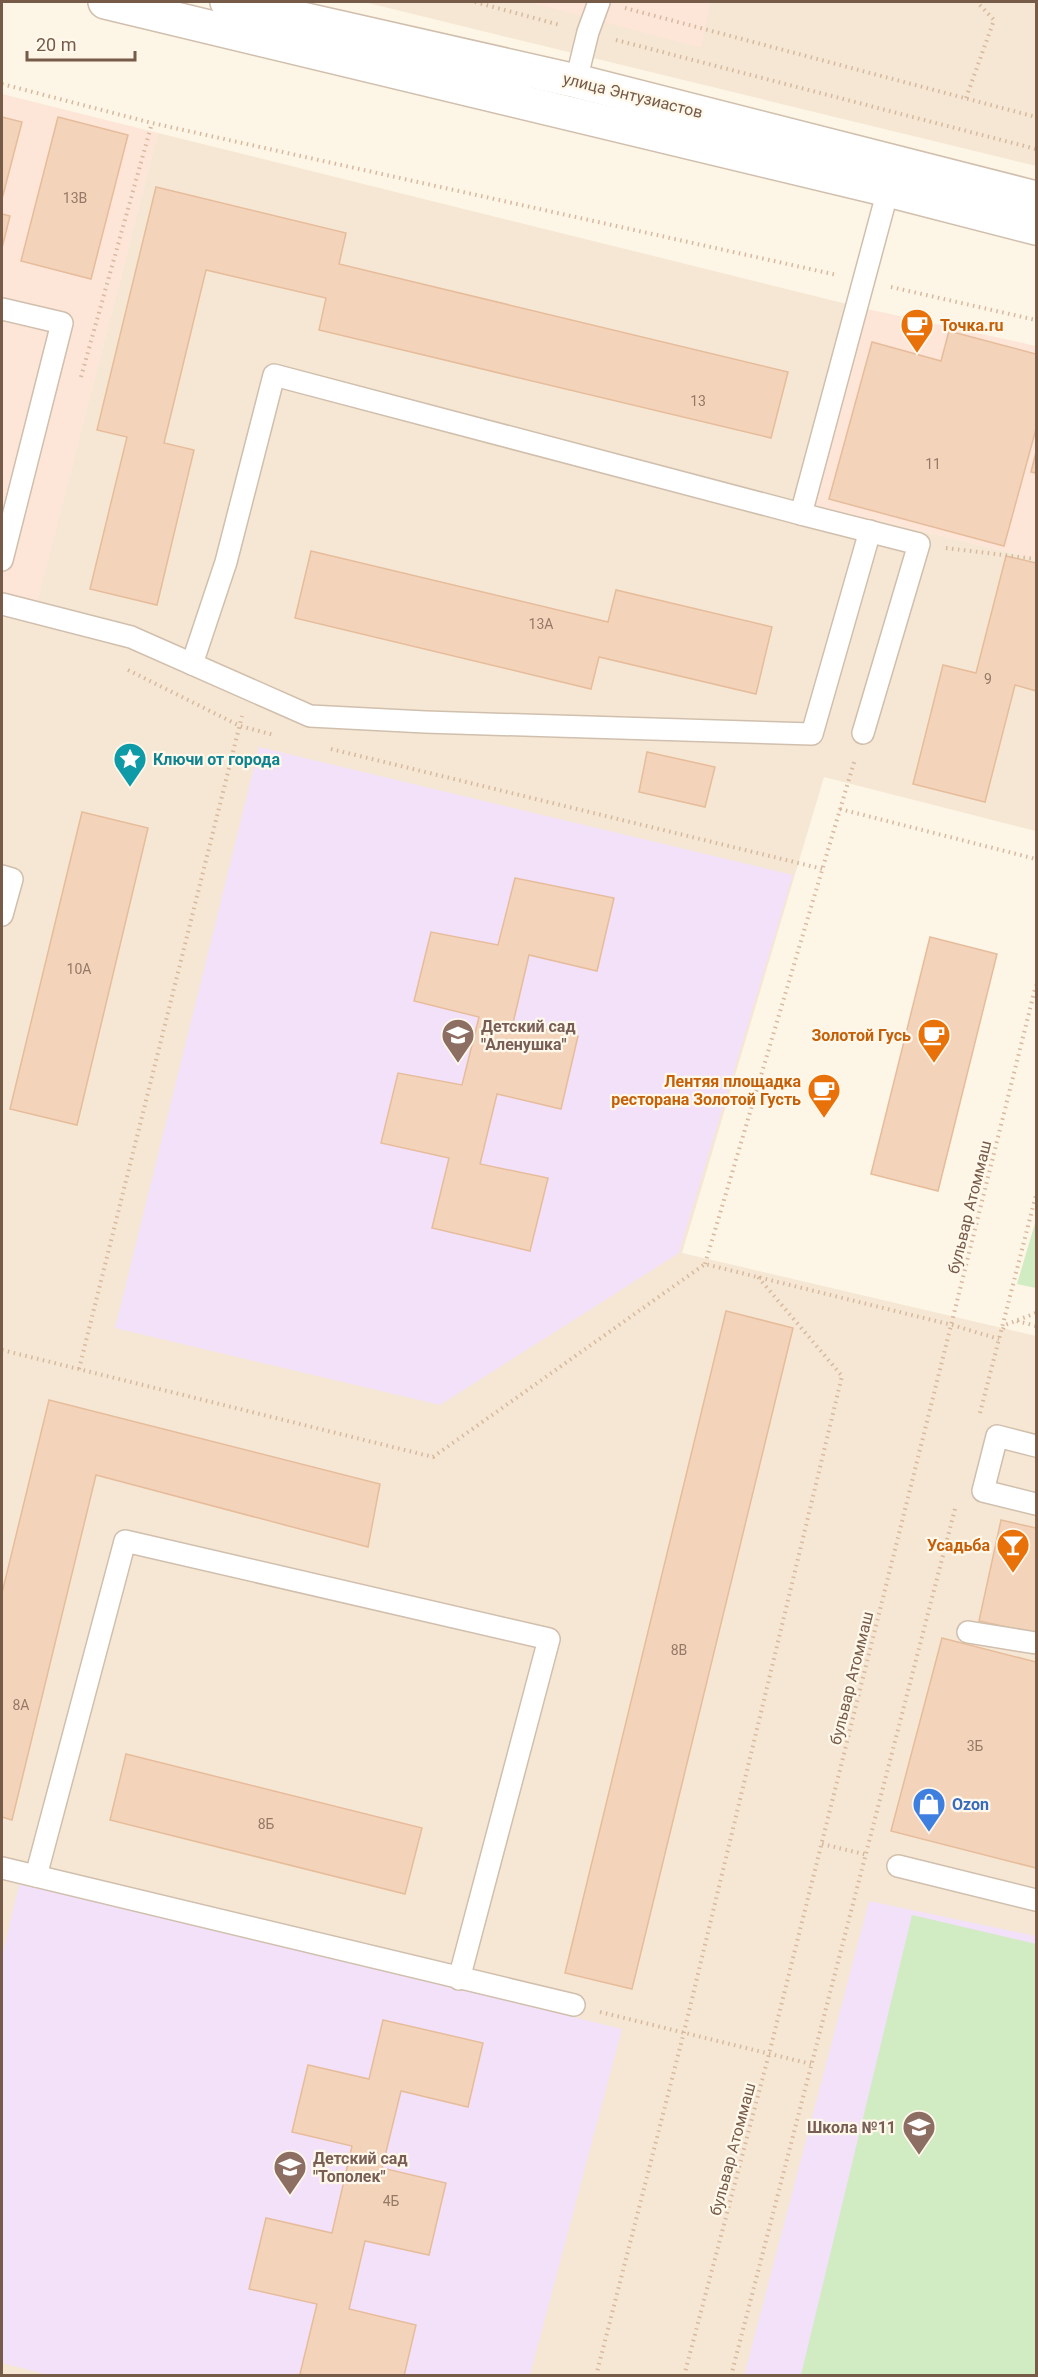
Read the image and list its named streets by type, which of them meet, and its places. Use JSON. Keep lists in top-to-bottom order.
{
  "streets": {
    "street": ["улица Энтузиастов"],
    "path": ["бульвар Атоммаш"]
  },
  "places": {
    "cafe": ["Точка.ru", "Золотой Гусь", "Лентяя площадка ресторана Золотой Густь"],
    "place": ["Ключи от города"],
    "school or university": ["Детский сад \"Аленушка\"", "Школа №11", "Детский сад \"Тополек\""],
    "bar": ["Усадьба"],
    "shop": ["Ozon"]
  },
  "house_numbers": [
    "13В",
    "13",
    "11",
    "13А",
    "9",
    "10А",
    "8В",
    "8А",
    "3Б",
    "8Б",
    "4Б"
  ],
  "scale_bar": "20 m"
}
